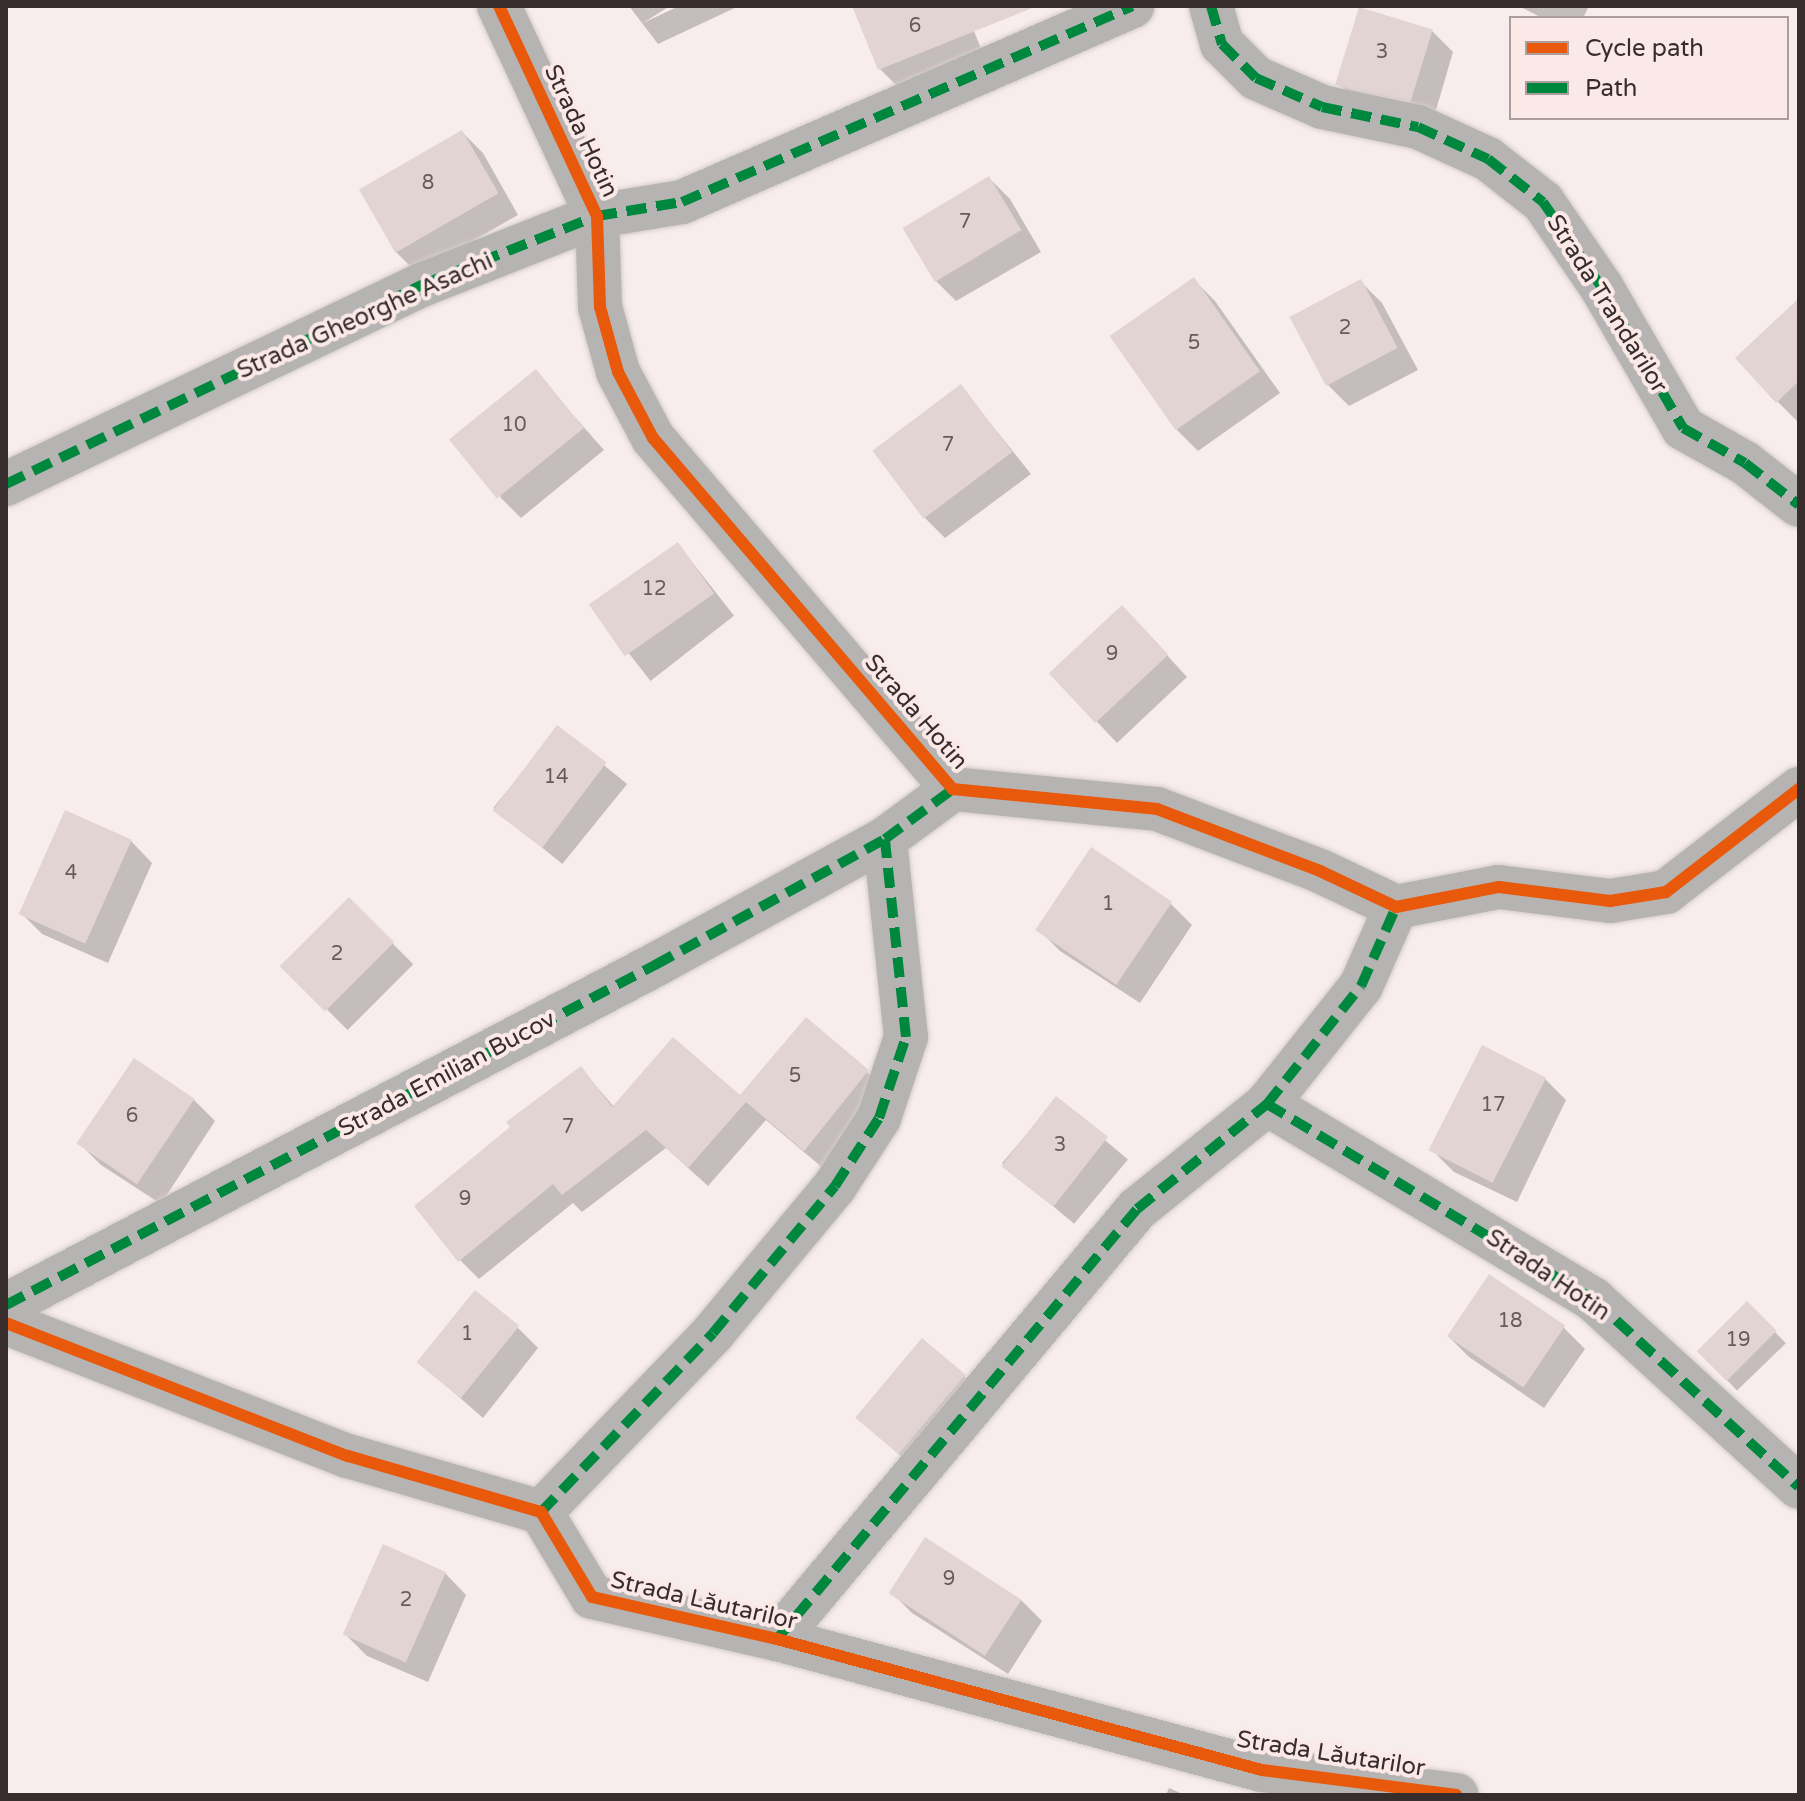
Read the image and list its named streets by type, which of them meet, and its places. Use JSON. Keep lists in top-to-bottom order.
{
  "streets": {
    "street": [
      "Strada Hotin",
      "Strada Trandarilor",
      "Strada Gheorghe Asachi",
      "Strada Emilian Bucov",
      "Strada Lăutarilor"
    ]
  },
  "crossings": [
    ["Strada Hotin", "Strada Gheorghe Asachi"],
    ["Strada Hotin", "Strada Emilian Bucov"]
  ],
  "house_numbers": [
    "6",
    "3",
    "8",
    "7",
    "2",
    "5",
    "10",
    "7",
    "12",
    "9",
    "14",
    "4",
    "1",
    "2",
    "5",
    "17",
    "6",
    "7",
    "3",
    "9",
    "18",
    "1",
    "19",
    "9",
    "2"
  ],
  "legend": ["Cycle path", "Path"]
}
